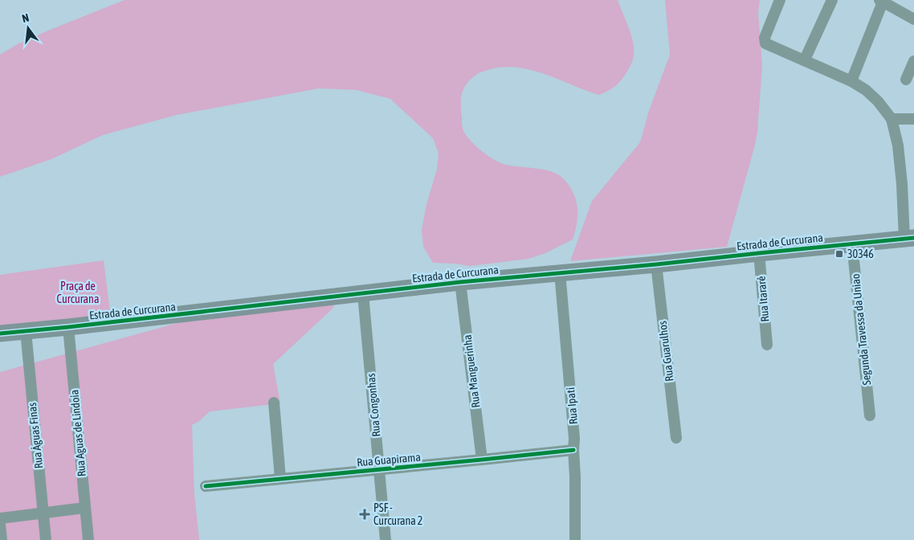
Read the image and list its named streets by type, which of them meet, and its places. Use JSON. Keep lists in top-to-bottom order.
{
  "streets": {
    "main road": ["Estrada de Curcurana"],
    "street": [
      "Rua Itararé",
      "Segunda Travessa da Uniao",
      "Rua Guarulhos",
      "Rua Manguerinha",
      "Rua Congonhas",
      "Rua Ipati",
      "Rua Aguas de Lindoia",
      "Rua Águas Finas",
      "Rua Guapirama"
    ]
  },
  "crossings": [
    ["Estrada de Curcurana", "Rua Itararé"],
    ["Estrada de Curcurana", "Segunda Travessa da Uniao"],
    ["Estrada de Curcurana", "Rua Guarulhos"],
    ["Estrada de Curcurana", "Rua Manguerinha"],
    ["Estrada de Curcurana", "Rua Congonhas"],
    ["Estrada de Curcurana", "Rua Ipati"],
    ["Estrada de Curcurana", "Rua Aguas de Lindoia"],
    ["Estrada de Curcurana", "Rua Águas Finas"],
    ["Rua Manguerinha", "Rua Guapirama"],
    ["Rua Congonhas", "Rua Guapirama"],
    ["Rua Ipati", "Rua Guapirama"]
  ],
  "parks": ["Praça de Curcurana"],
  "places": {
    "transit": ["30346"],
    "health": ["PSF - Curcurana 2"]
  },
  "north": "top"
}
